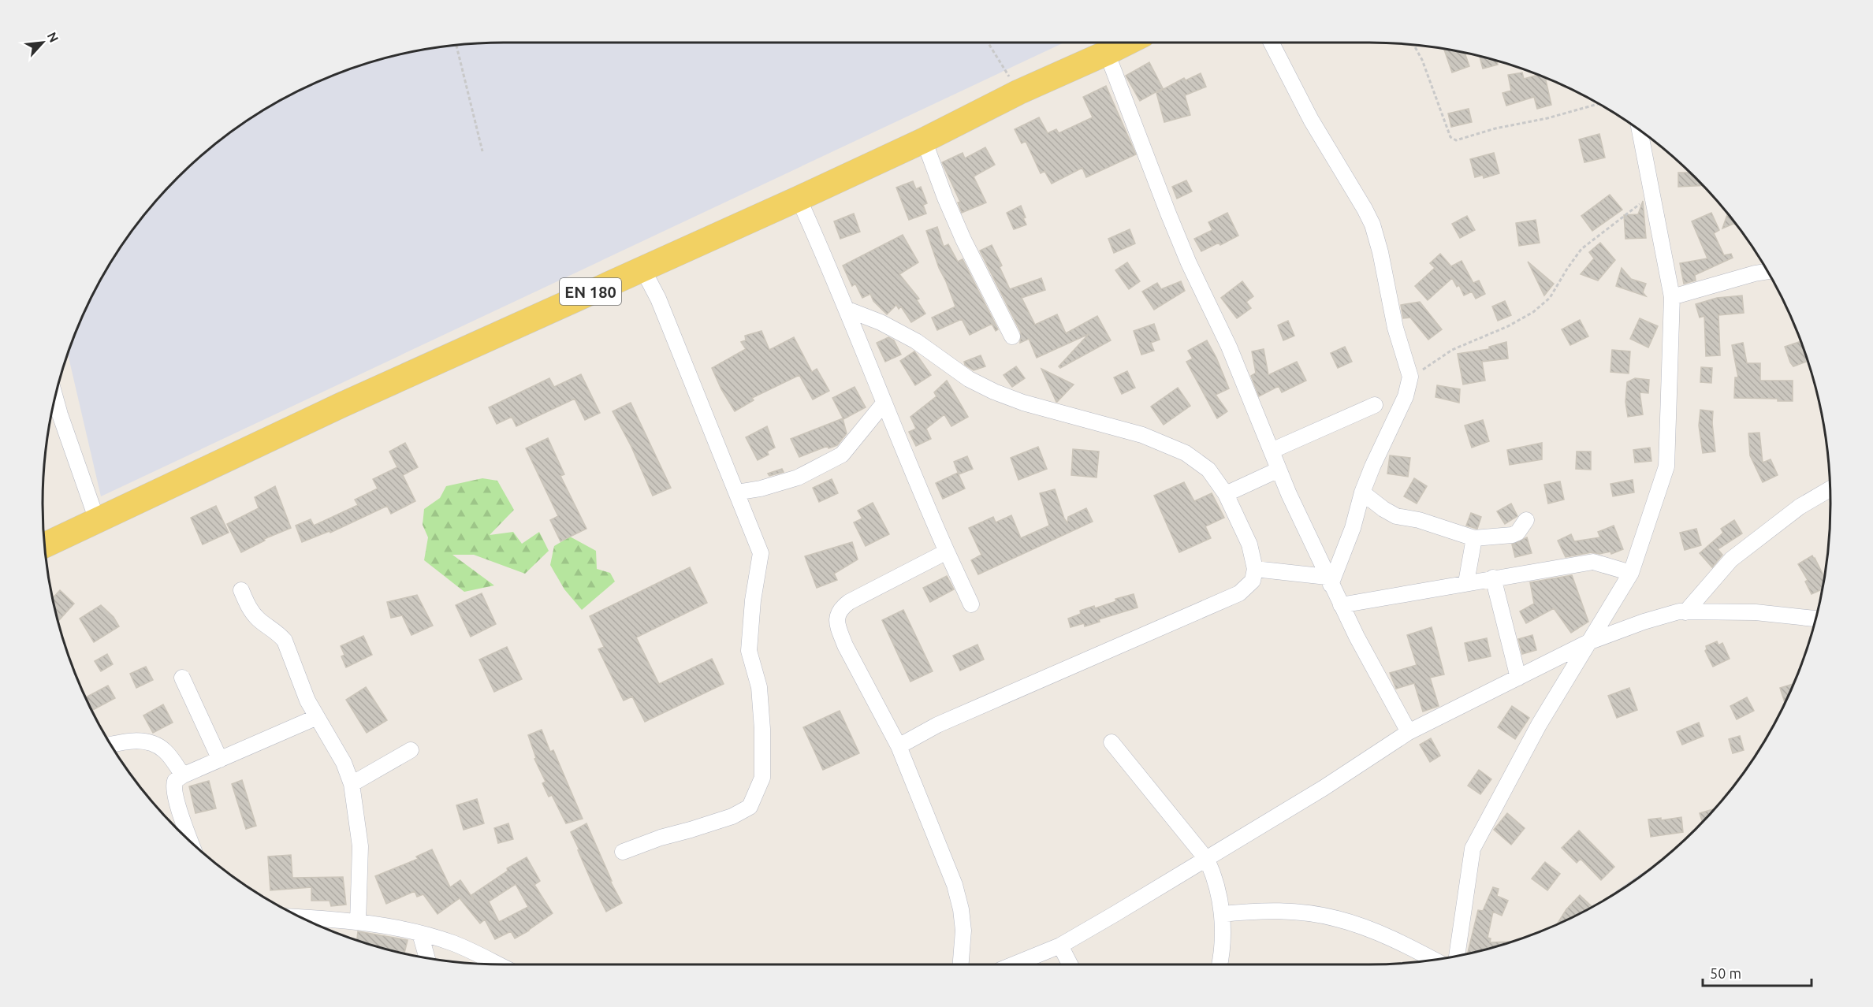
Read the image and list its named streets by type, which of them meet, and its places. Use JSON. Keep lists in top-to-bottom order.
{
  "streets": {
    "main road": ["EN 180"]
  },
  "scale_bar": "50 m",
  "north": "top right"
}
